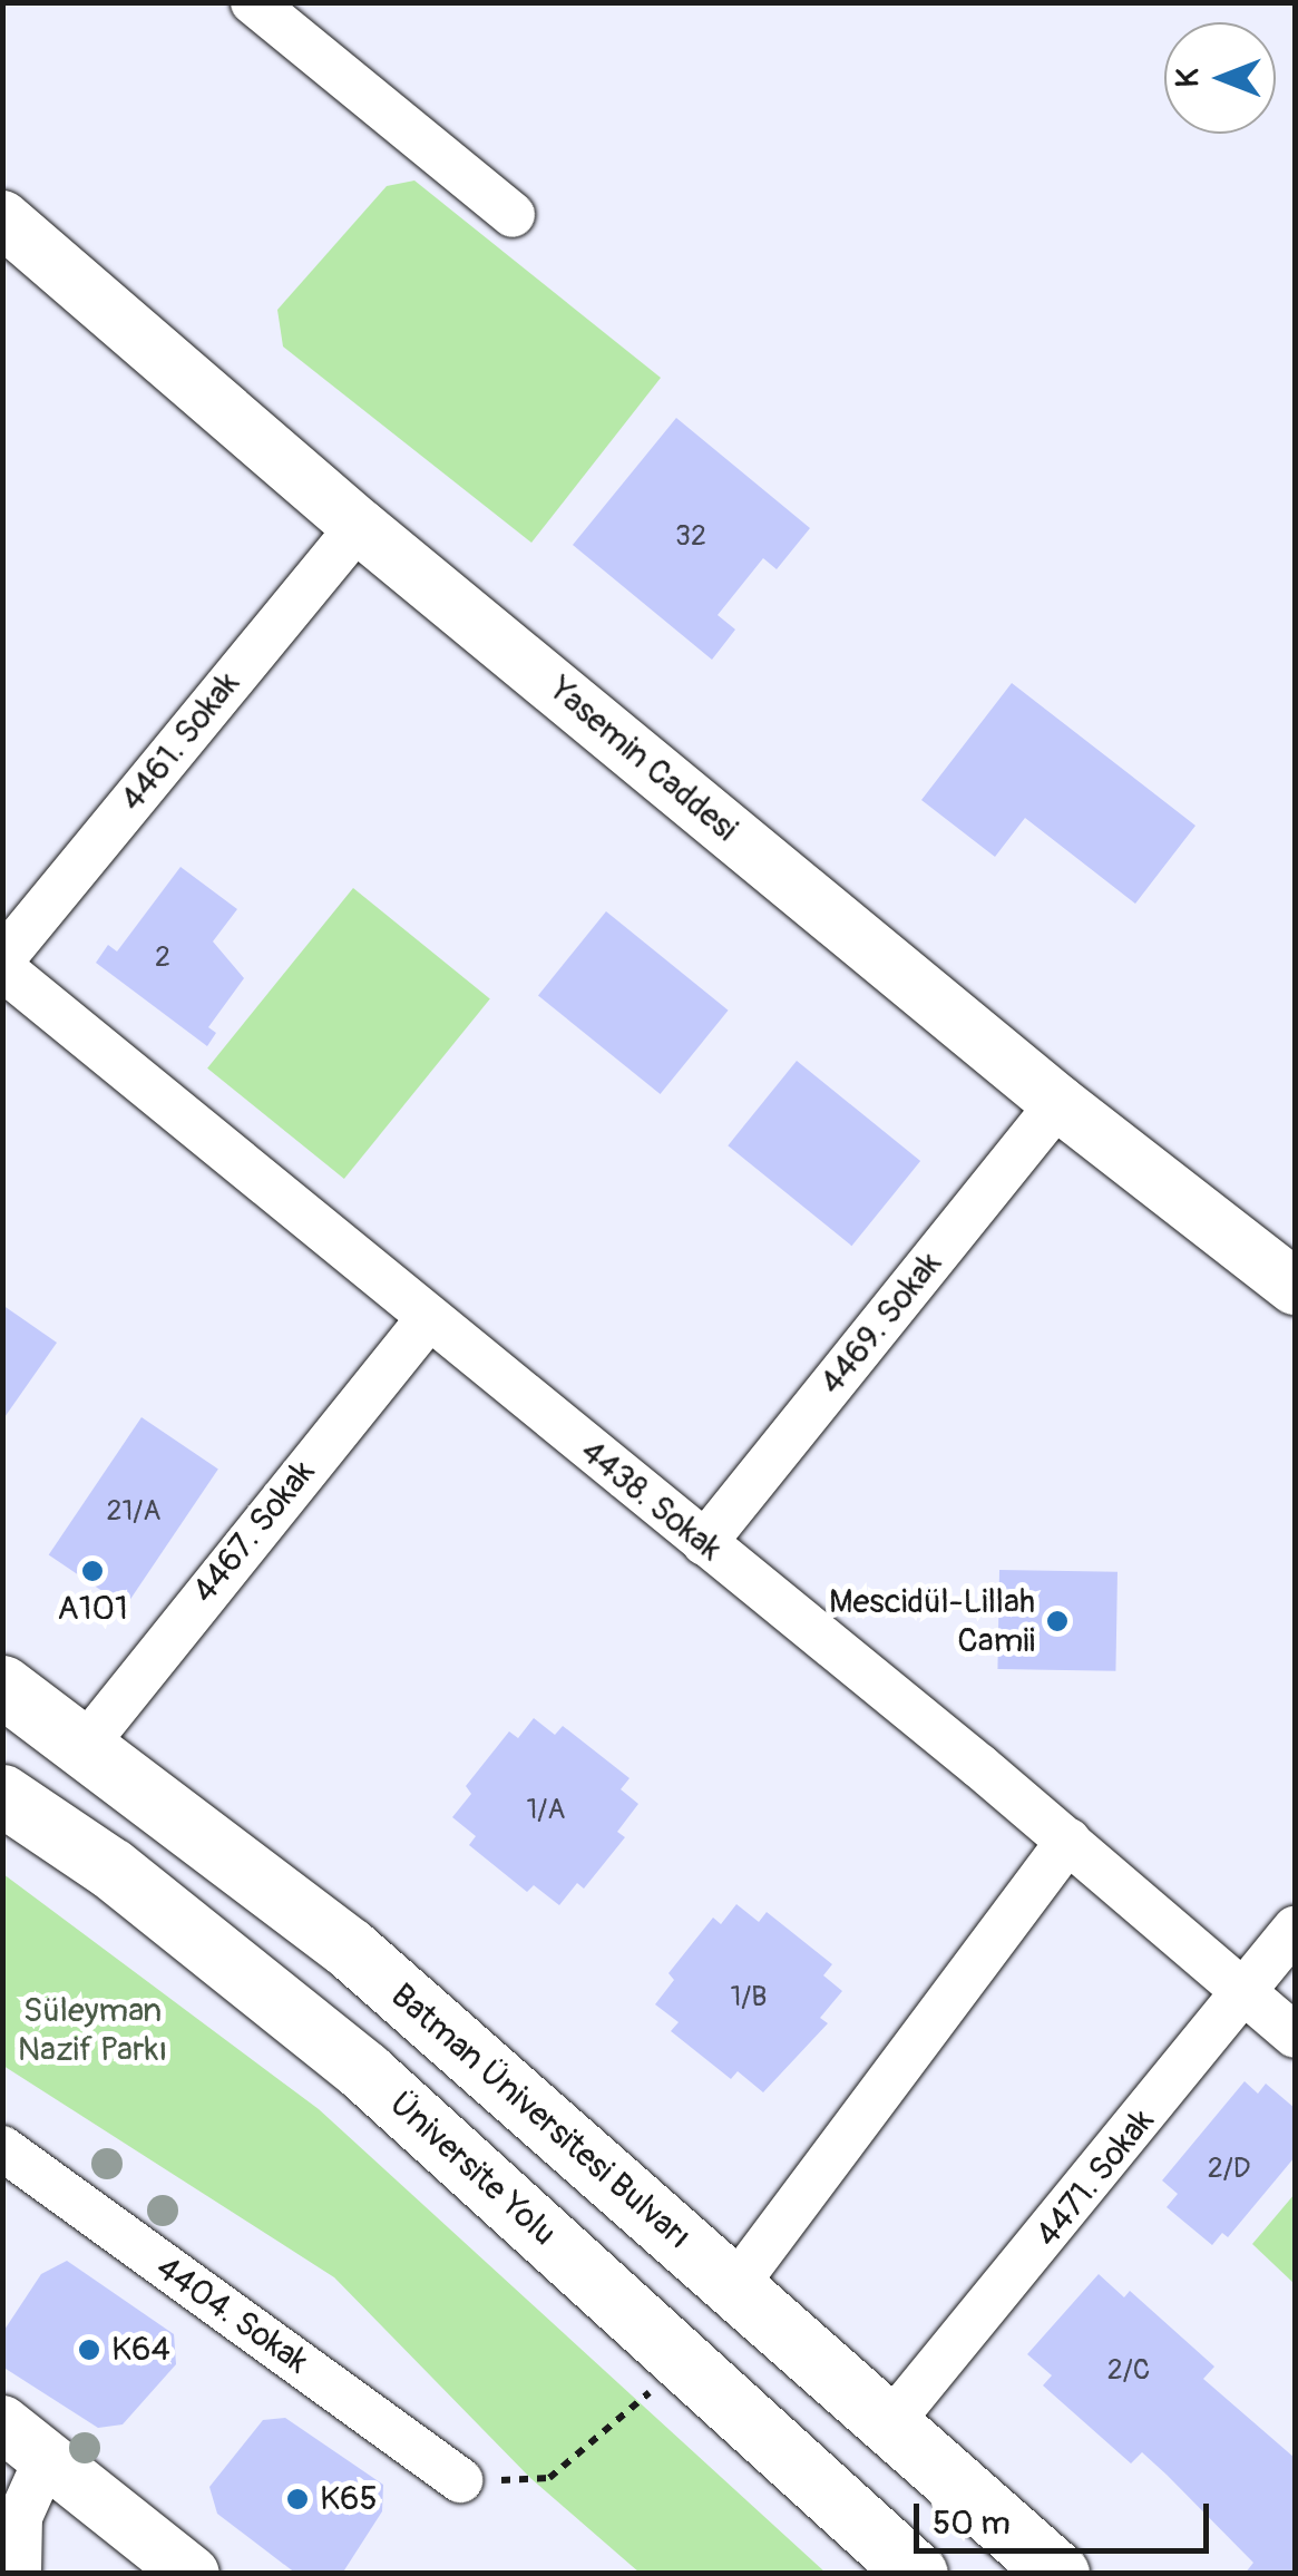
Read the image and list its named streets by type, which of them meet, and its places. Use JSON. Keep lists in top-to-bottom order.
{
  "streets": {
    "main road": ["Batman Üniversitesi Bulvarı", "Üniversite Yolu"],
    "street": [
      "4461. Sokak",
      "Yasemin Caddesi",
      "4469. Sokak",
      "4438. Sokak",
      "4467. Sokak",
      "4471. Sokak",
      "4404. Sokak"
    ]
  },
  "crossings": [
    ["4461. Sokak", "Yasemin Caddesi"],
    ["Yasemin Caddesi", "4469. Sokak"],
    ["4469. Sokak", "4438. Sokak"],
    ["4438. Sokak", "4467. Sokak"],
    ["4438. Sokak", "4471. Sokak"],
    ["4467. Sokak", "Batman Üniversitesi Bulvarı"],
    ["Batman Üniversitesi Bulvarı", "4471. Sokak"]
  ],
  "parks": ["Süleyman Nazif Parkı"],
  "places": [
    "A101",
    "Mescidül-Lillah Camii",
    "K64",
    "K65"
  ],
  "house_numbers": [
    "32",
    "2",
    "21/A",
    "1/A",
    "1/B",
    "2/D",
    "2/C"
  ],
  "scale_bar": "50 m",
  "north": "left"
}
